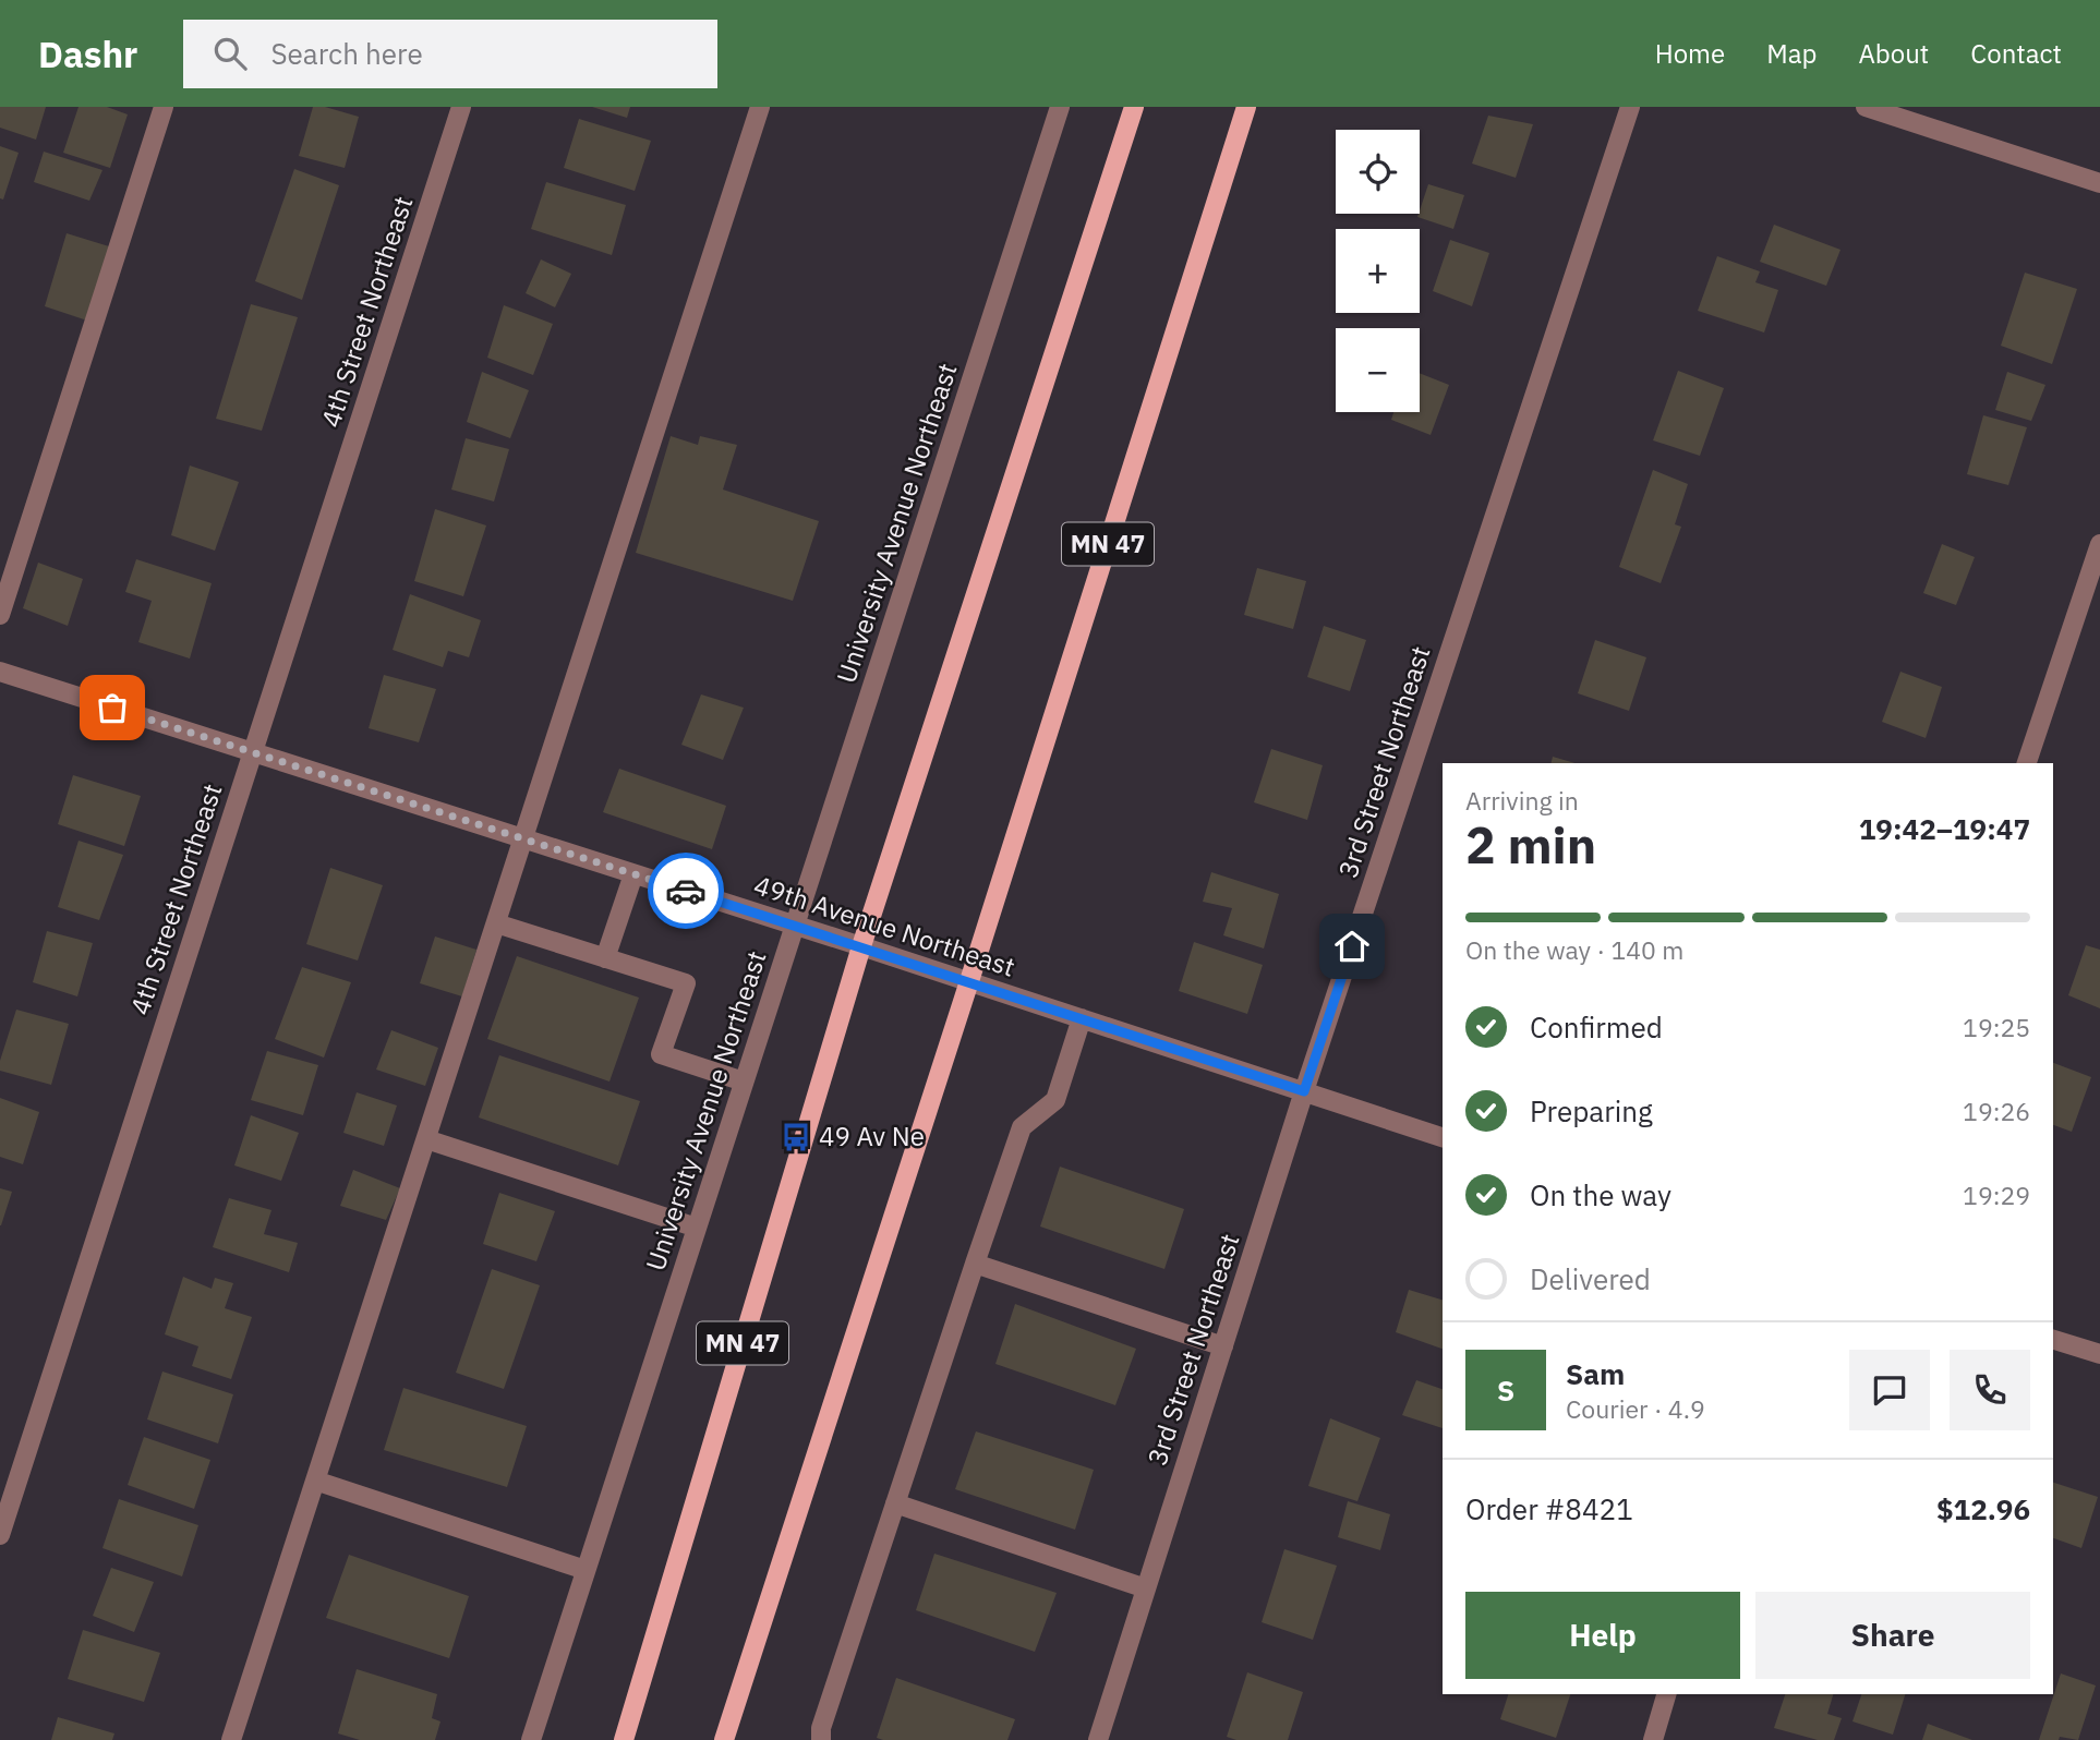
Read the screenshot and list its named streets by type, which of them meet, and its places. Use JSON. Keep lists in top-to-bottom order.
{
  "streets": {
    "main road": ["MN 47"],
    "street": [
      "4th Street Northeast",
      "University Avenue Northeast",
      "3rd Street Northeast",
      "49th Avenue Northeast"
    ]
  },
  "crossings": [
    ["4th Street Northeast", "49th Avenue Northeast"],
    ["University Avenue Northeast", "49th Avenue Northeast"],
    ["MN 47", "49th Avenue Northeast"],
    ["3rd Street Northeast", "49th Avenue Northeast"]
  ],
  "places": {
    "bus stop": ["49 Av Ne"]
  },
  "page": {
    "header": "Dashr",
    "search": "Search here",
    "nav": [
      "Home",
      "Map",
      "About",
      "Contact"
    ],
    "map_buttons": ["+", "−"],
    "heading": ["2 min", "Arriving in", "19:42–19:47"],
    "panel": [
      "Sam",
      "Courier · 4.9",
      "Order #8421",
      "$12.96"
    ],
    "bar": "On the way · 140 m",
    "list": [
      ["Confirmed", "19:25"],
      ["Preparing", "19:26"],
      ["On the way", "19:29"],
      "Delivered"
    ],
    "round": "S",
    "buttons": ["Help", "Share"]
  }
}
